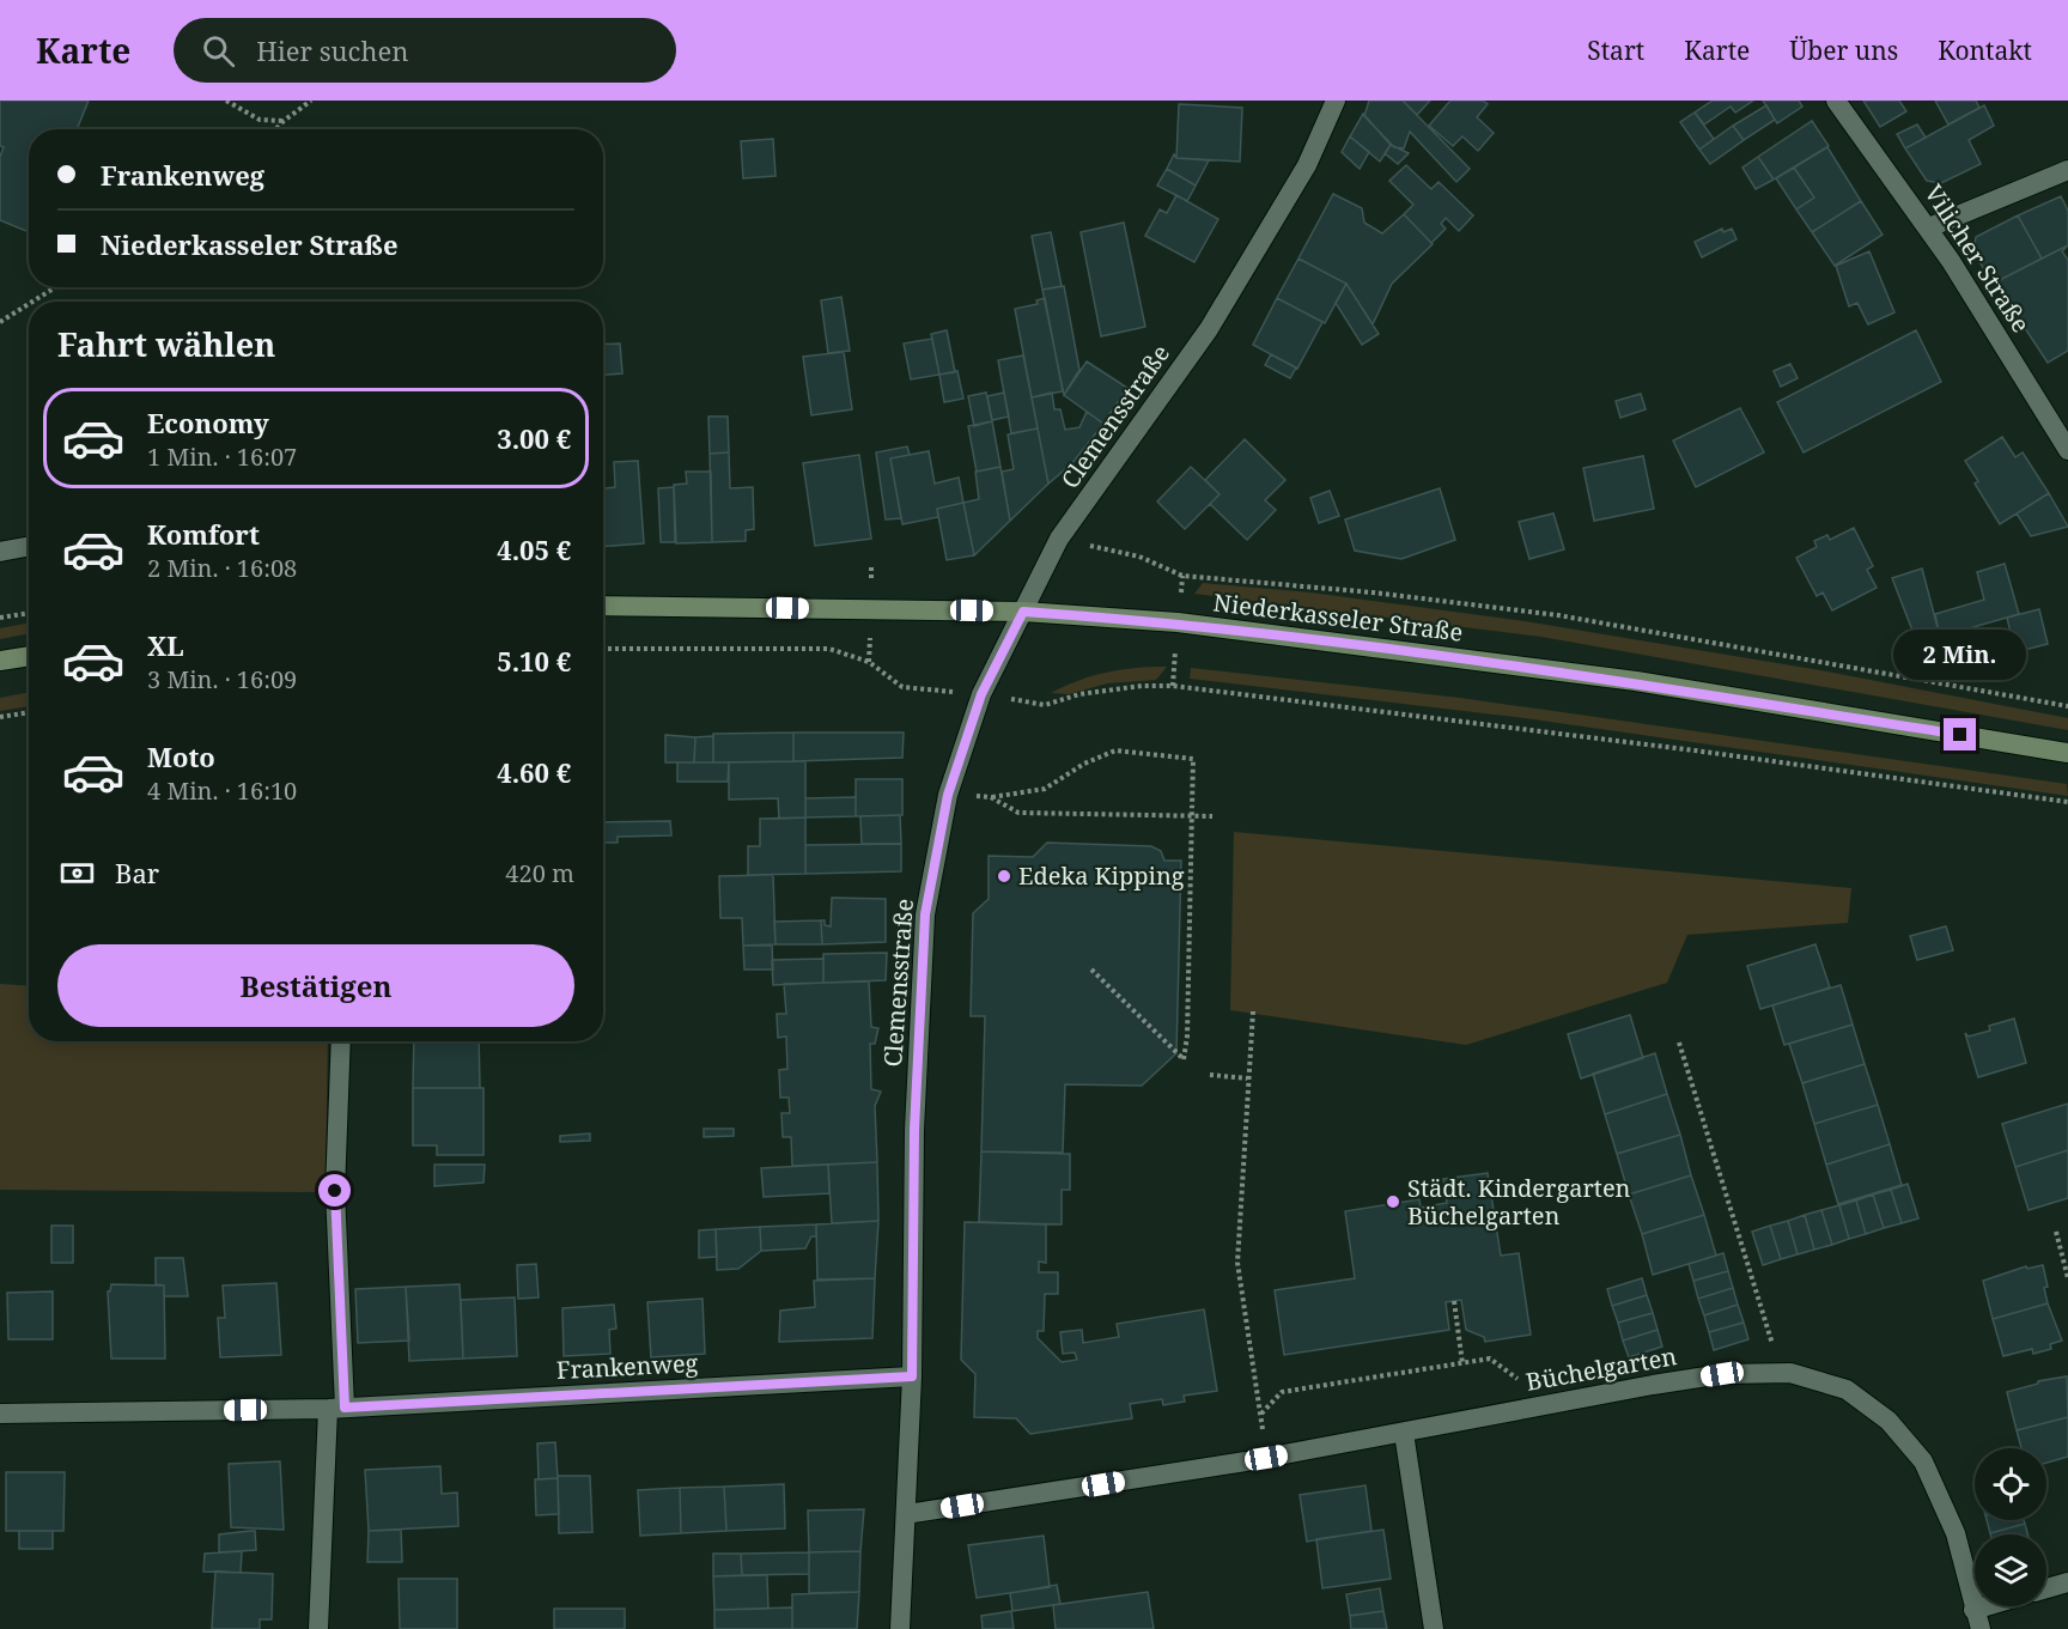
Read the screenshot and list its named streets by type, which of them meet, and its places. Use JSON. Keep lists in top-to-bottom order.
{
  "streets": {
    "main road": ["Niederkasseler Straße"],
    "street": [
      "Vilicher Straße",
      "Clemensstraße",
      "Frankenweg",
      "Büchelgarten"
    ]
  },
  "crossings": [
    ["Clemensstraße", "Niederkasseler Straße"],
    ["Clemensstraße", "Frankenweg"],
    ["Clemensstraße", "Büchelgarten"]
  ],
  "places": ["Edeka Kipping", "Städt. Kindergarten Büchelgarten"],
  "page": {
    "header": "Karte",
    "search": "Hier suchen",
    "nav": [
      "Start",
      "Karte",
      "Über uns",
      "Kontakt"
    ],
    "banner": ["Frankenweg", "Niederkasseler Straße"],
    "heading": "Fahrt wählen",
    "list": [
      {
        "name": "Economy",
        "note": "1 Min. · 16:07",
        "value": "3.00 €"
      },
      {
        "name": "Komfort",
        "note": "2 Min. · 16:08",
        "value": "4.05 €"
      },
      {
        "name": "XL",
        "note": "3 Min. · 16:09",
        "value": "5.10 €"
      },
      {
        "name": "Moto",
        "note": "4 Min. · 16:10",
        "value": "4.60 €"
      }
    ],
    "bubble": "2 Min.",
    "pay": ["Bar", "420 m"],
    "buttons": "Bestätigen"
  }
}
